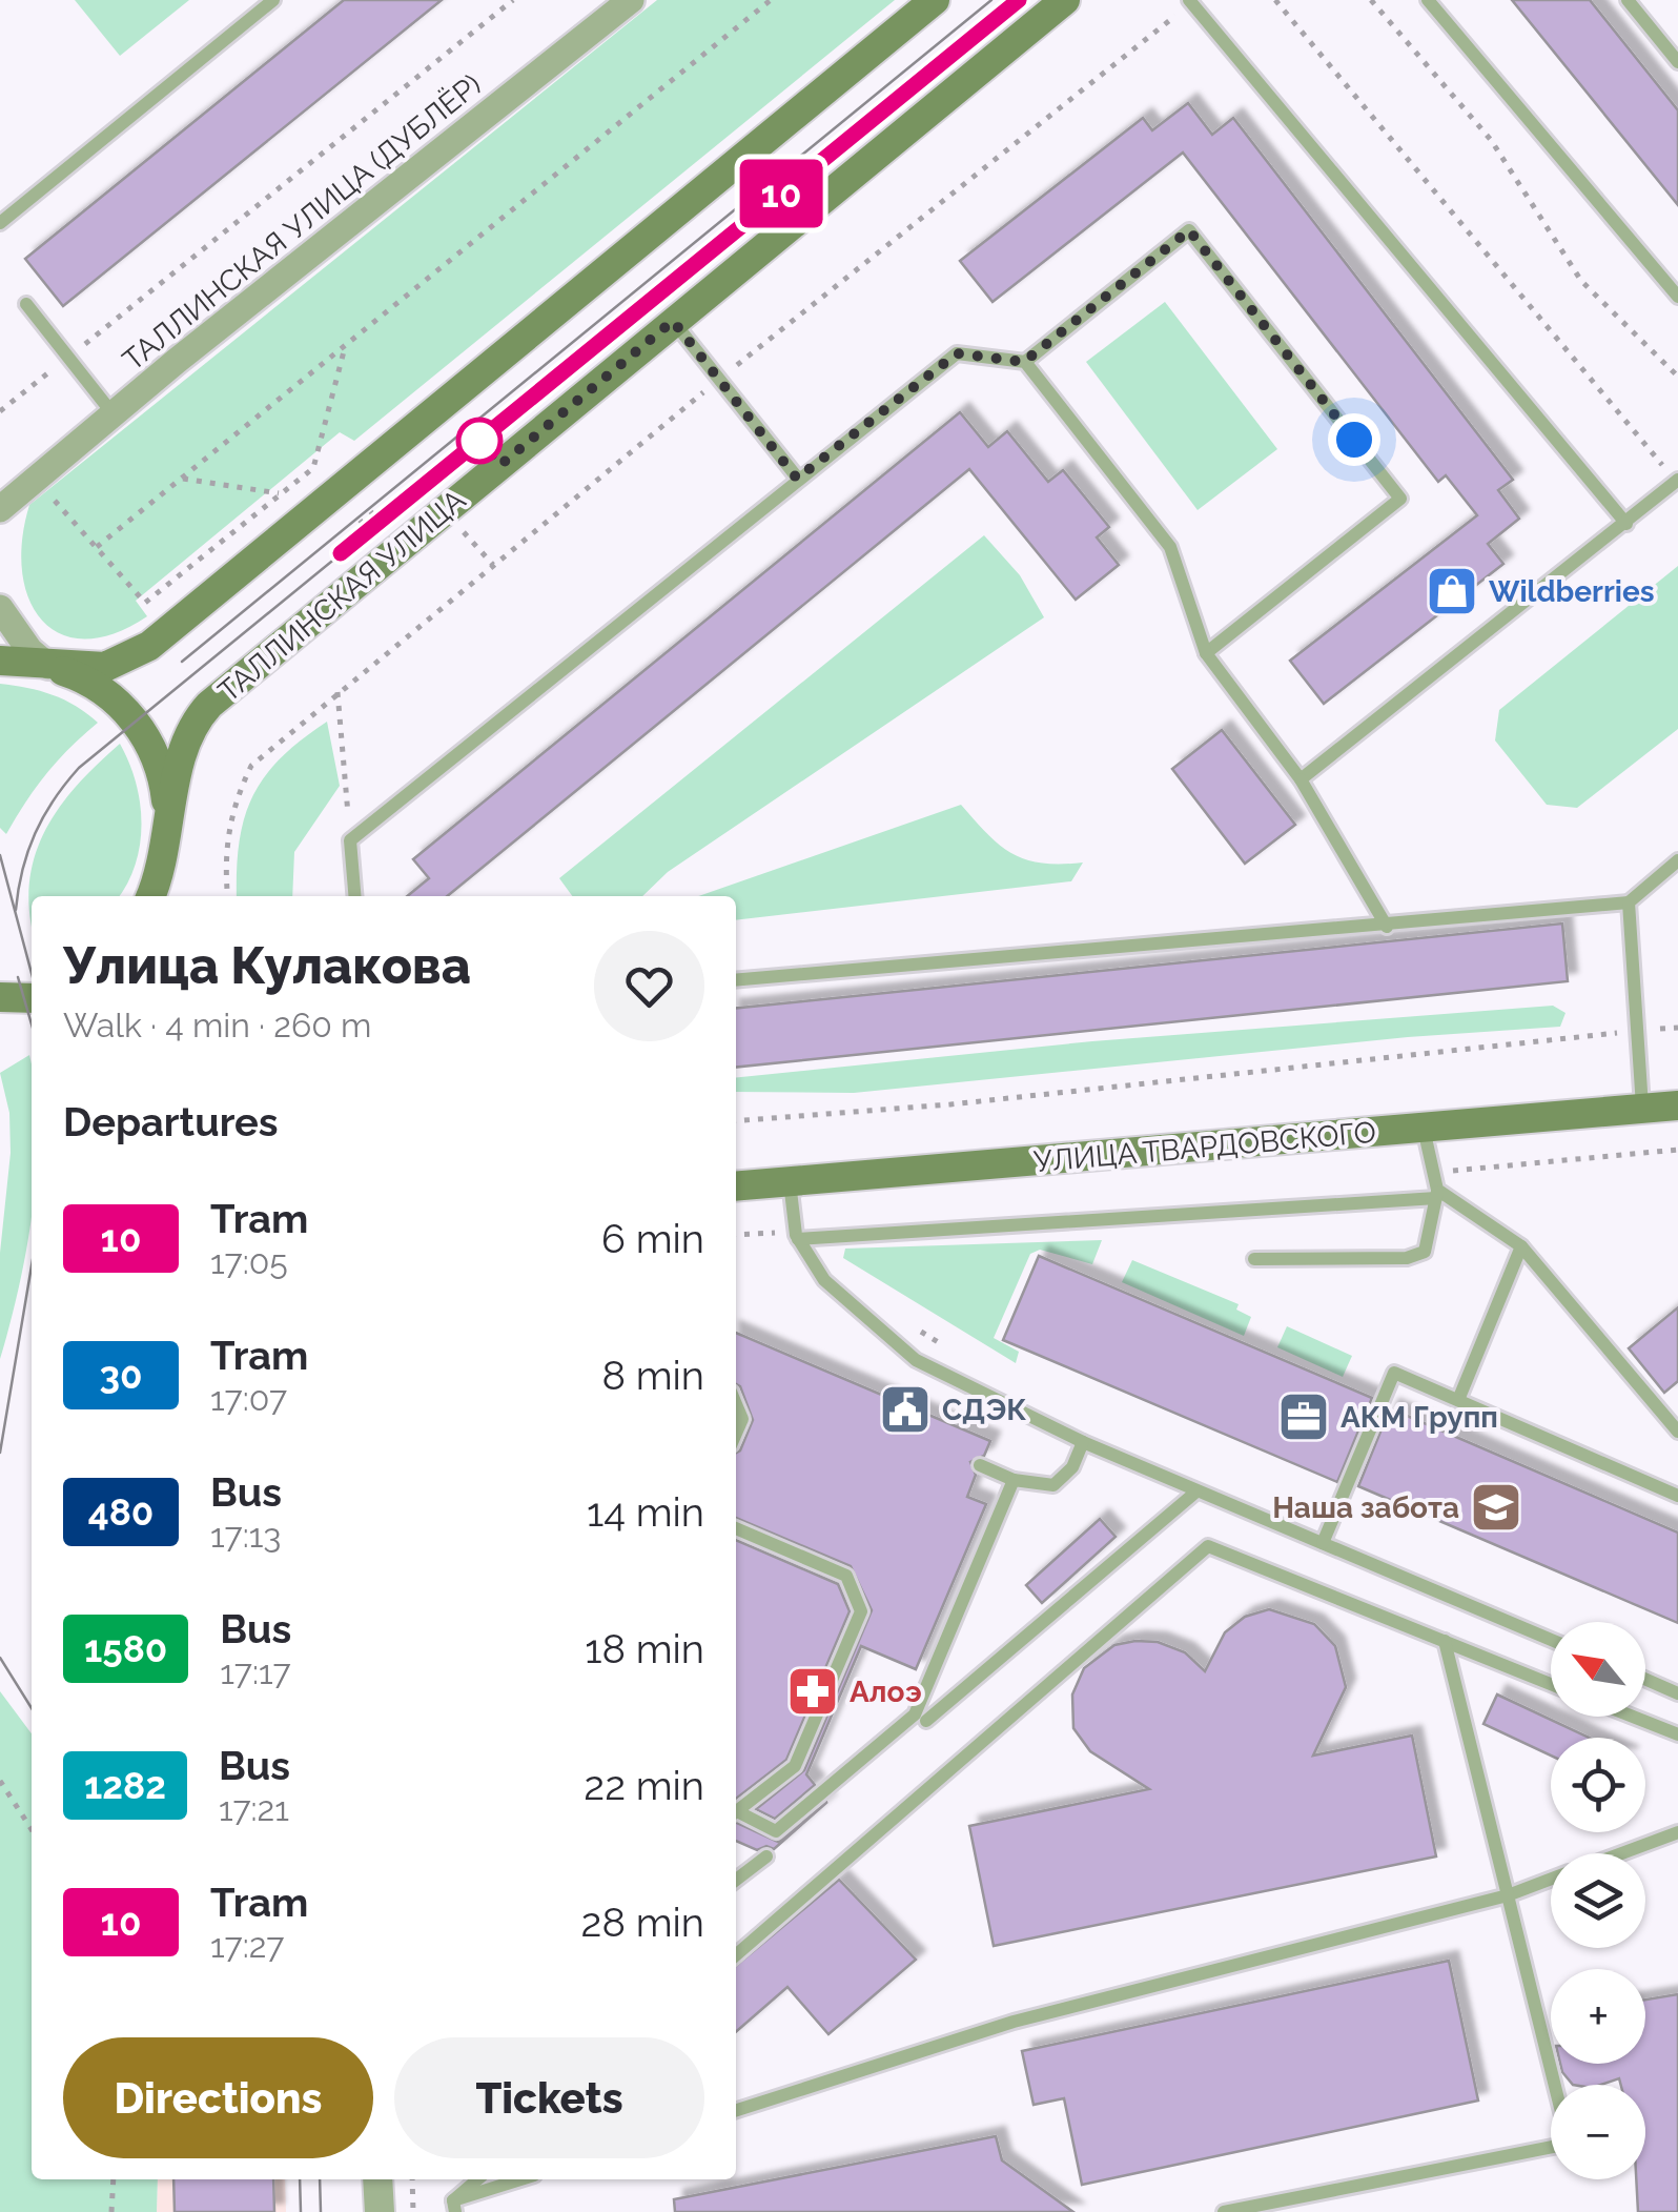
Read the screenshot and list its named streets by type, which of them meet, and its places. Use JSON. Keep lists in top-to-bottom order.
{
  "streets": {
    "main road": ["ТАЛЛИНСКАЯ УЛИЦА", "УЛИЦА ТВАРДОВСКОГО"],
    "street": ["ТАЛЛИНСКАЯ УЛИЦА (ДУБЛЁР)"]
  },
  "places": {
    "shop": ["Wildberries"],
    "public building": ["СДЭК"],
    "office": ["АКМ Групп"],
    "school or university": ["Наша забота"],
    "pharmacy": ["Алоэ"]
  },
  "lines": ["tram line 10"],
  "north": "top left",
  "page": {
    "on_map": "10",
    "heading": [
      ["Улица Кулакова", "Walk · 4 min · 260 m"],
      "Departures"
    ],
    "list": [
      {
        "mark": "10",
        "name": "Tram",
        "note": "17:05",
        "value": "6 min"
      },
      {
        "mark": "30",
        "name": "Tram",
        "note": "17:07",
        "value": "8 min"
      },
      {
        "mark": "480",
        "name": "Bus",
        "note": "17:13",
        "value": "14 min"
      },
      {
        "mark": "1580",
        "name": "Bus",
        "note": "17:17",
        "value": "18 min"
      },
      {
        "mark": "1282",
        "name": "Bus",
        "note": "17:21",
        "value": "22 min"
      },
      {
        "mark": "10",
        "name": "Tram",
        "note": "17:27",
        "value": "28 min"
      }
    ],
    "map_buttons": ["+", "−"],
    "buttons": ["Directions", "Tickets"]
  }
}
